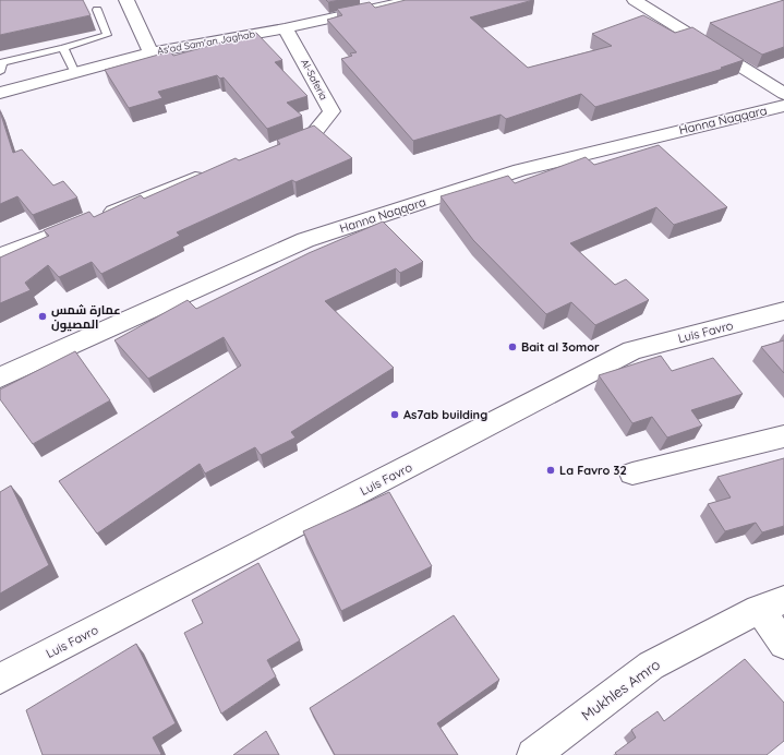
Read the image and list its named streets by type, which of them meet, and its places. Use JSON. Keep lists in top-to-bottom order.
{
  "streets": {
    "street": [
      "As'ad Sam'an Jaghab",
      "Al-Saferia",
      "Hanna Naqqara",
      "Luis Favro",
      "Mukhles Amro"
    ]
  },
  "crossings": [
    ["As'ad Sam'an Jaghab", "Al-Saferia"]
  ],
  "places": [
    "عمارة شمس المصيون",
    "Bait al 3omor",
    "As7ab building",
    "La Favro 32"
  ]
}
